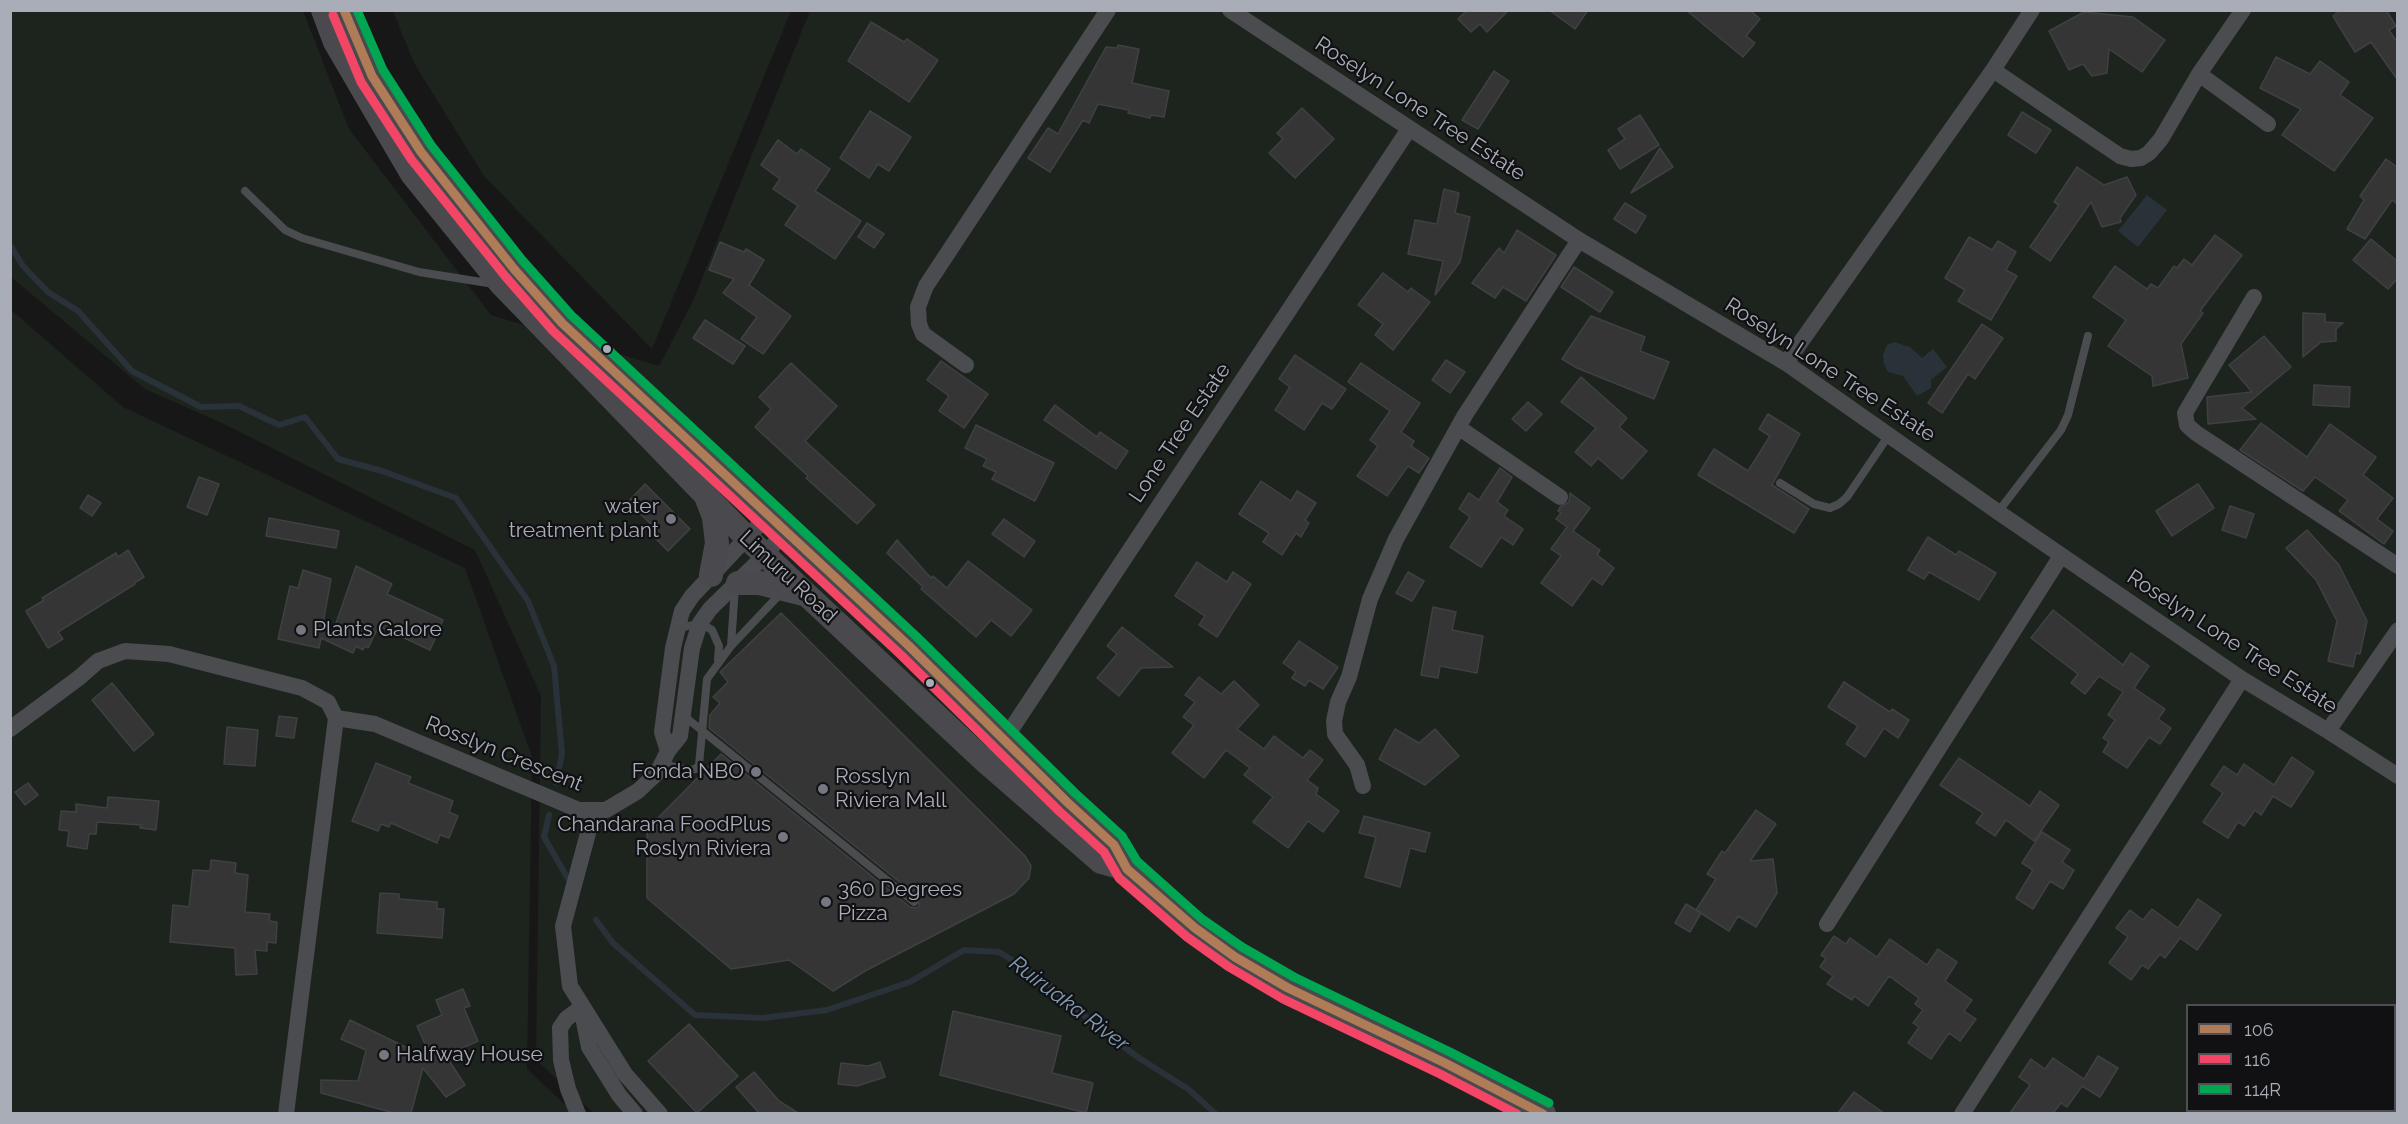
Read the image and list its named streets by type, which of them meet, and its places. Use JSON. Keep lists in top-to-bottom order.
{
  "streets": {
    "main road": ["Limuru Road"],
    "street": ["Roselyn Lone Tree Estate", "Lone Tree Estate", "Rosslyn Crescent"]
  },
  "crossings": [
    ["Roselyn Lone Tree Estate", "Lone Tree Estate"],
    ["Lone Tree Estate", "Limuru Road"]
  ],
  "water": ["Ruiruaka River"],
  "places": [
    "water treatment plant",
    "Plants Galore",
    "Fonda NBO",
    "Rosslyn Riviera Mall",
    "Chandarana FoodPlus Roslyn Riviera",
    "360 Degrees Pizza",
    "Halfway House"
  ],
  "lines": ["transit line 106", "transit line 114R", "transit line 116"],
  "legend": ["106", "116", "114R"]
}
